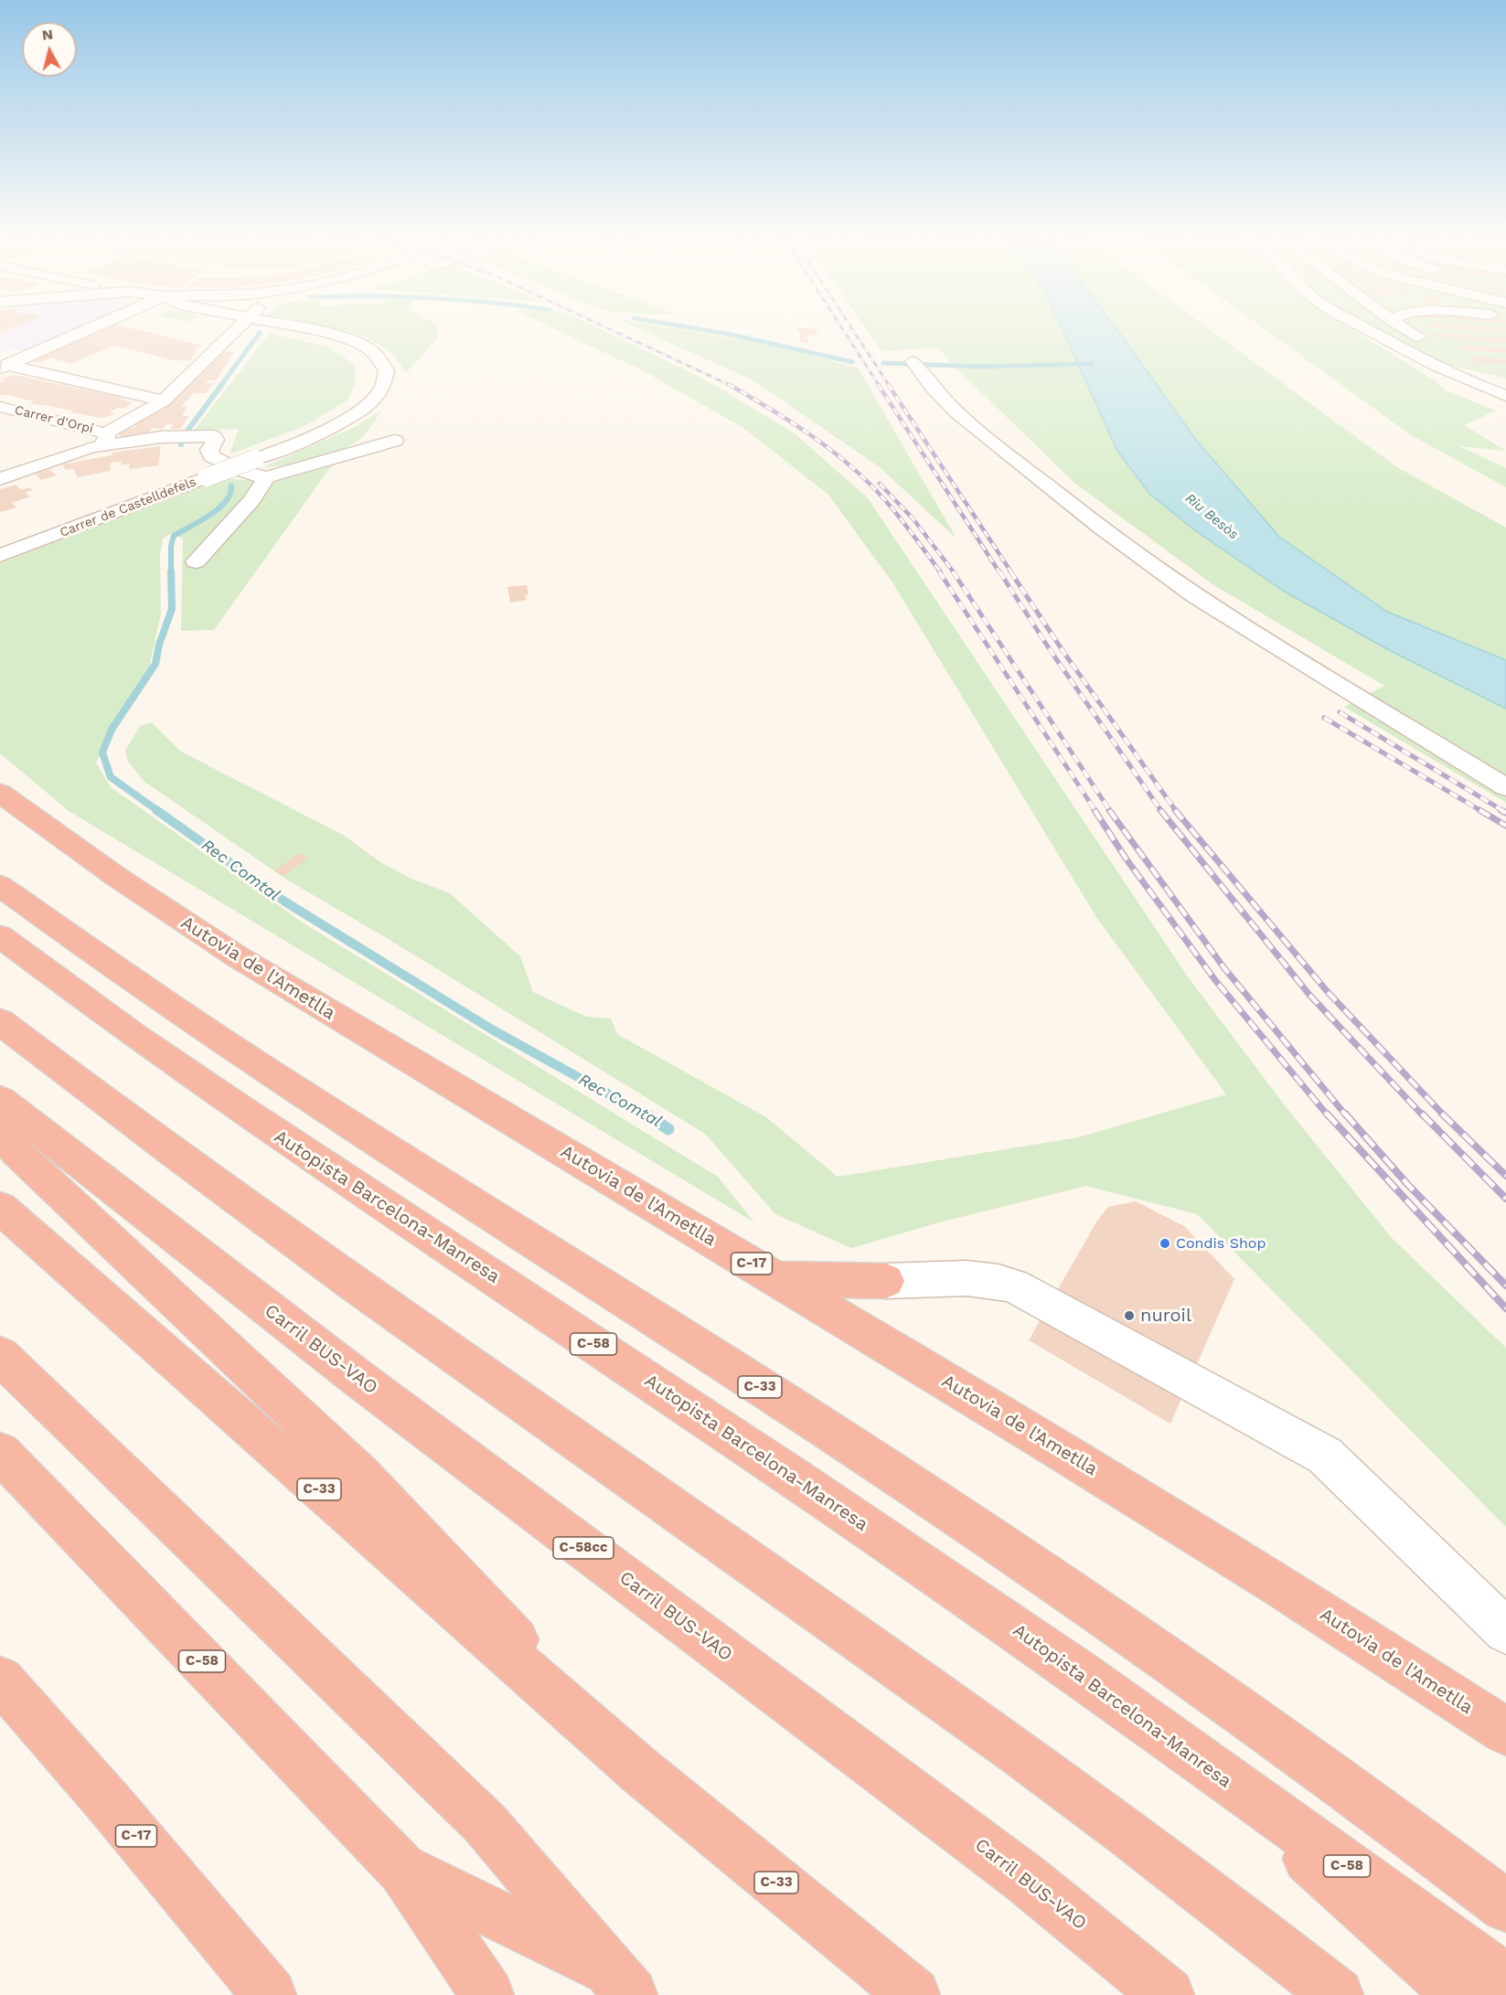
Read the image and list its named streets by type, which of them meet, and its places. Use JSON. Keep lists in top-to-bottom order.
{
  "streets": {
    "highway": [
      "Autovia de l'Ametlla",
      "Autopista Barcelona-Manresa",
      "C-17",
      "C-58",
      "Carril BUS-VAO",
      "C-33",
      "C-58cc"
    ],
    "street": ["Carrer d'Orpí", "Carrer de Castelldefels"]
  },
  "water": ["Riu Besòs", "Rec Comtal"],
  "places": ["Condis Shop", "nuroil"],
  "north": "top"
}
